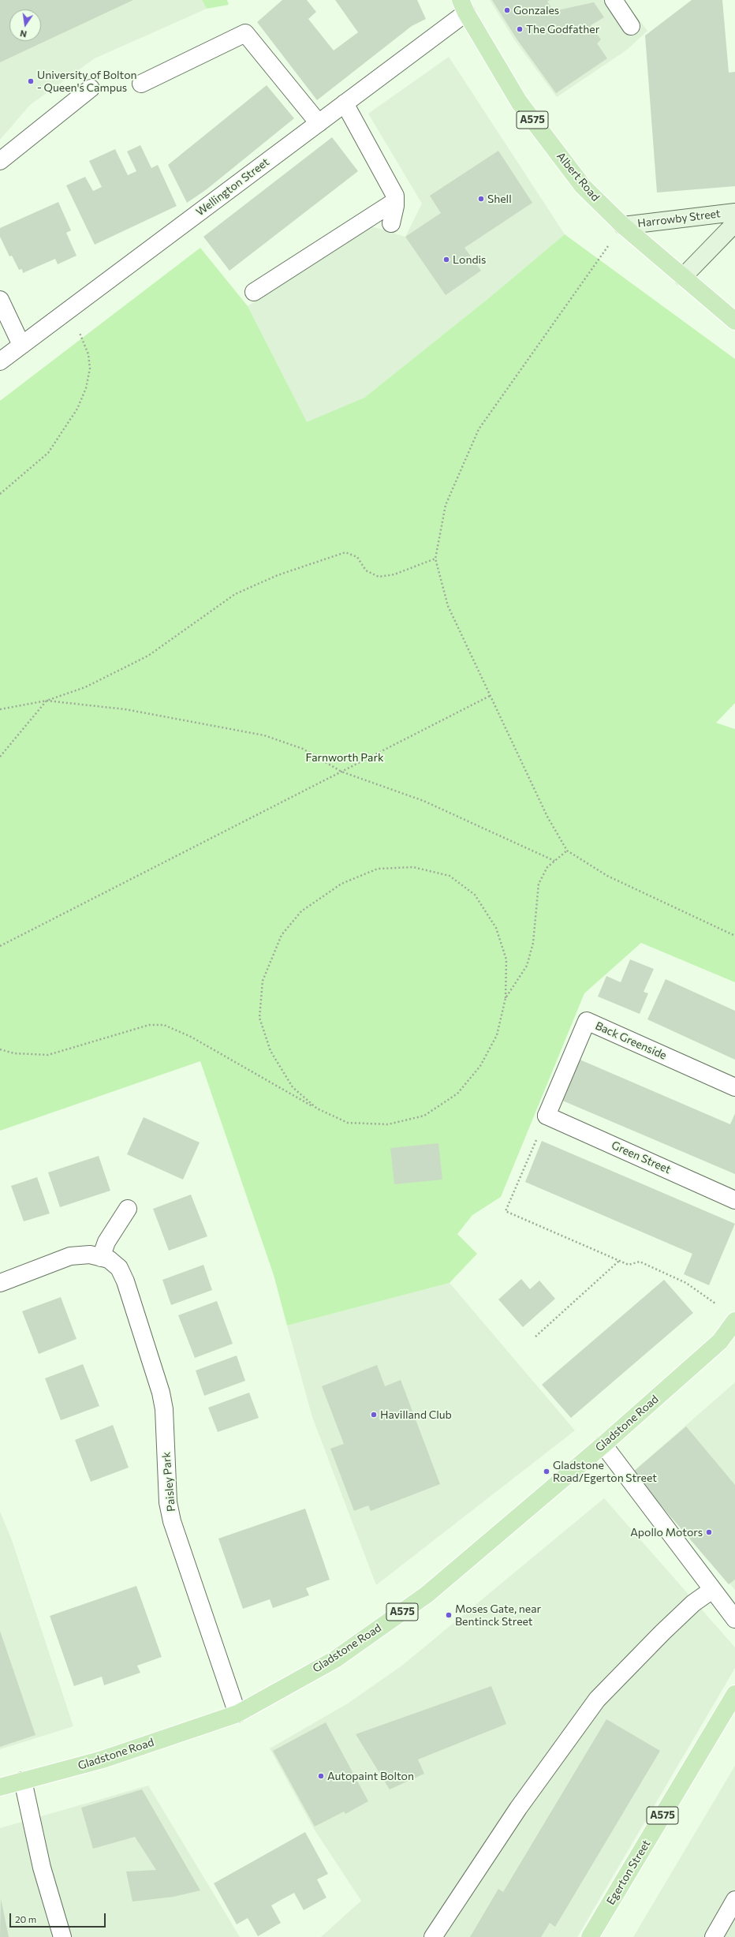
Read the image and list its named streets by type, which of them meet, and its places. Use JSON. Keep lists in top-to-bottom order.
{
  "streets": {
    "main road": [
      "A575",
      "Albert Road",
      "Gladstone Road",
      "Egerton Street"
    ],
    "street": [
      "Wellington Street",
      "Harrowby Street",
      "Back Greenside",
      "Green Street",
      "Paisley Park"
    ]
  },
  "crossings": [
    ["Albert Road", "Wellington Street"],
    ["Albert Road", "Harrowby Street"],
    ["Back Greenside", "Green Street"],
    ["Gladstone Road", "Paisley Park"]
  ],
  "parks": ["Farnworth Park"],
  "places": [
    "Gonzales",
    "The Godfather",
    "University of Bolton - Queen's Campus",
    "Shell",
    "Londis",
    "Havilland Club",
    "Gladstone Road/Egerton Street",
    "Apollo Motors",
    "Moses Gate, near Bentinck Street",
    "Autopaint Bolton"
  ],
  "scale_bar": "20 m",
  "north": "bottom"
}
